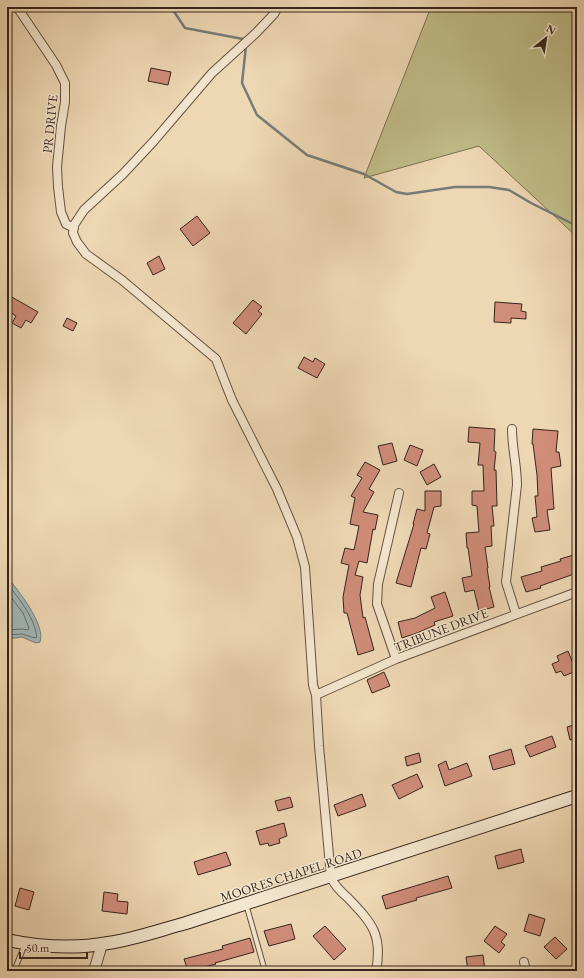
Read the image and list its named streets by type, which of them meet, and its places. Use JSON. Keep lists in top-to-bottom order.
{
  "streets": {
    "main road": ["MOORES CHAPEL ROAD"],
    "street": ["PR DRIVE", "TRIBUNE DRIVE"]
  },
  "scale_bar": "50 m",
  "north": "top right"
}
